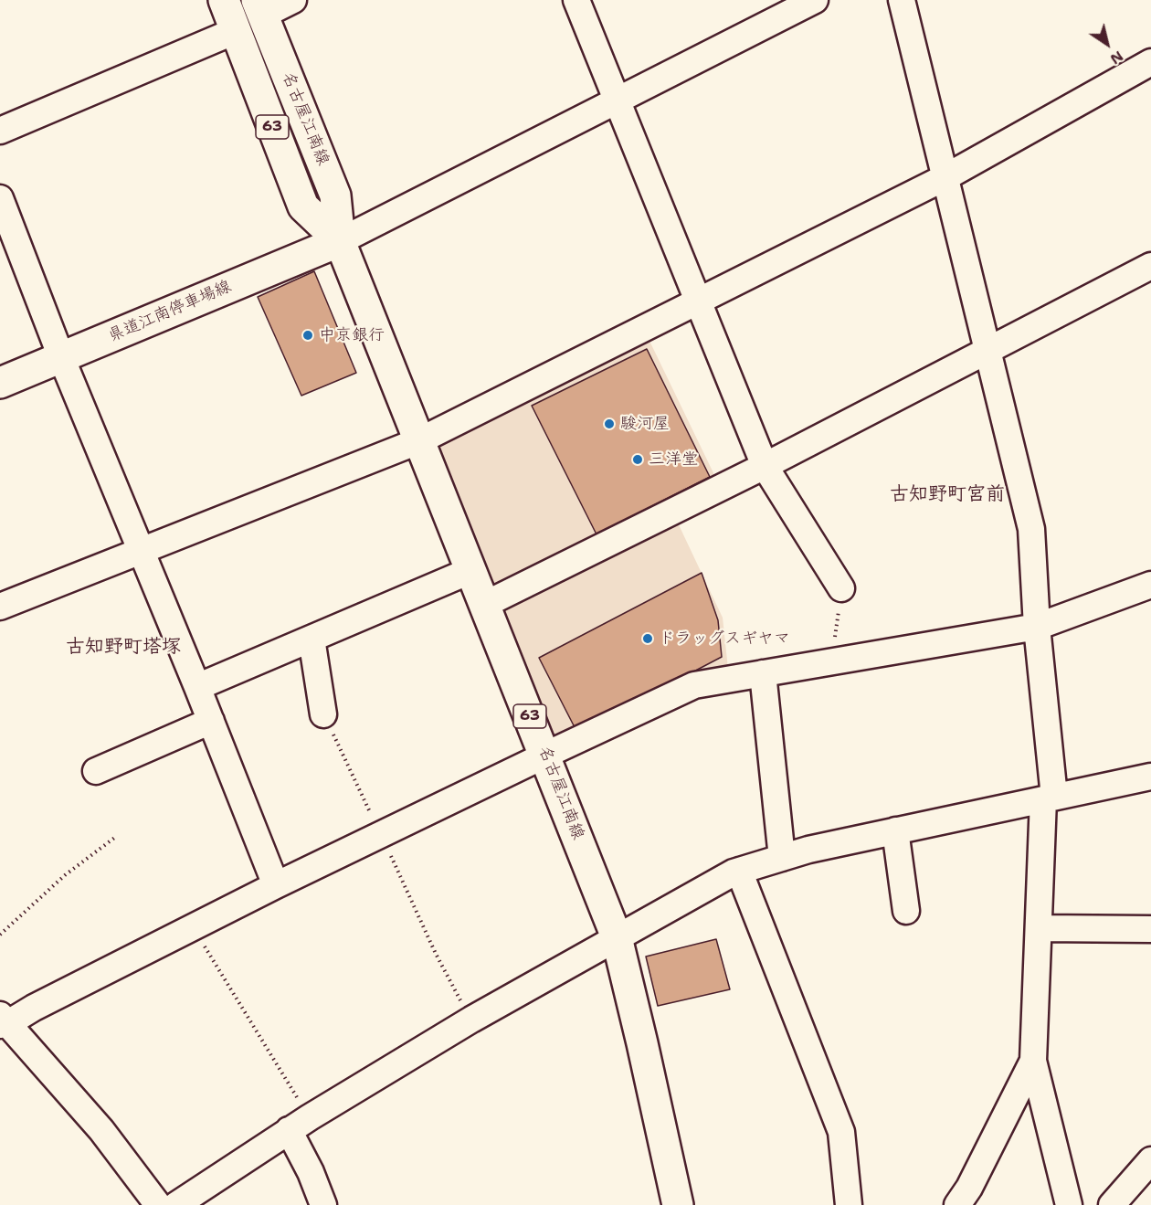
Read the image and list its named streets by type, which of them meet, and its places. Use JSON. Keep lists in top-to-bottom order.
{
  "streets": {
    "main road": ["名古屋江南線", "63", "県道江南停車場線"]
  },
  "crossings": [
    ["名古屋江南線", "県道江南停車場線"]
  ],
  "districts": ["古知野町宮前", "古知野町塔塚"],
  "places": [
    "中京銀行",
    "駿河屋",
    "三洋堂",
    "ドラッグスギヤマ"
  ],
  "north": "bottom right"
}
